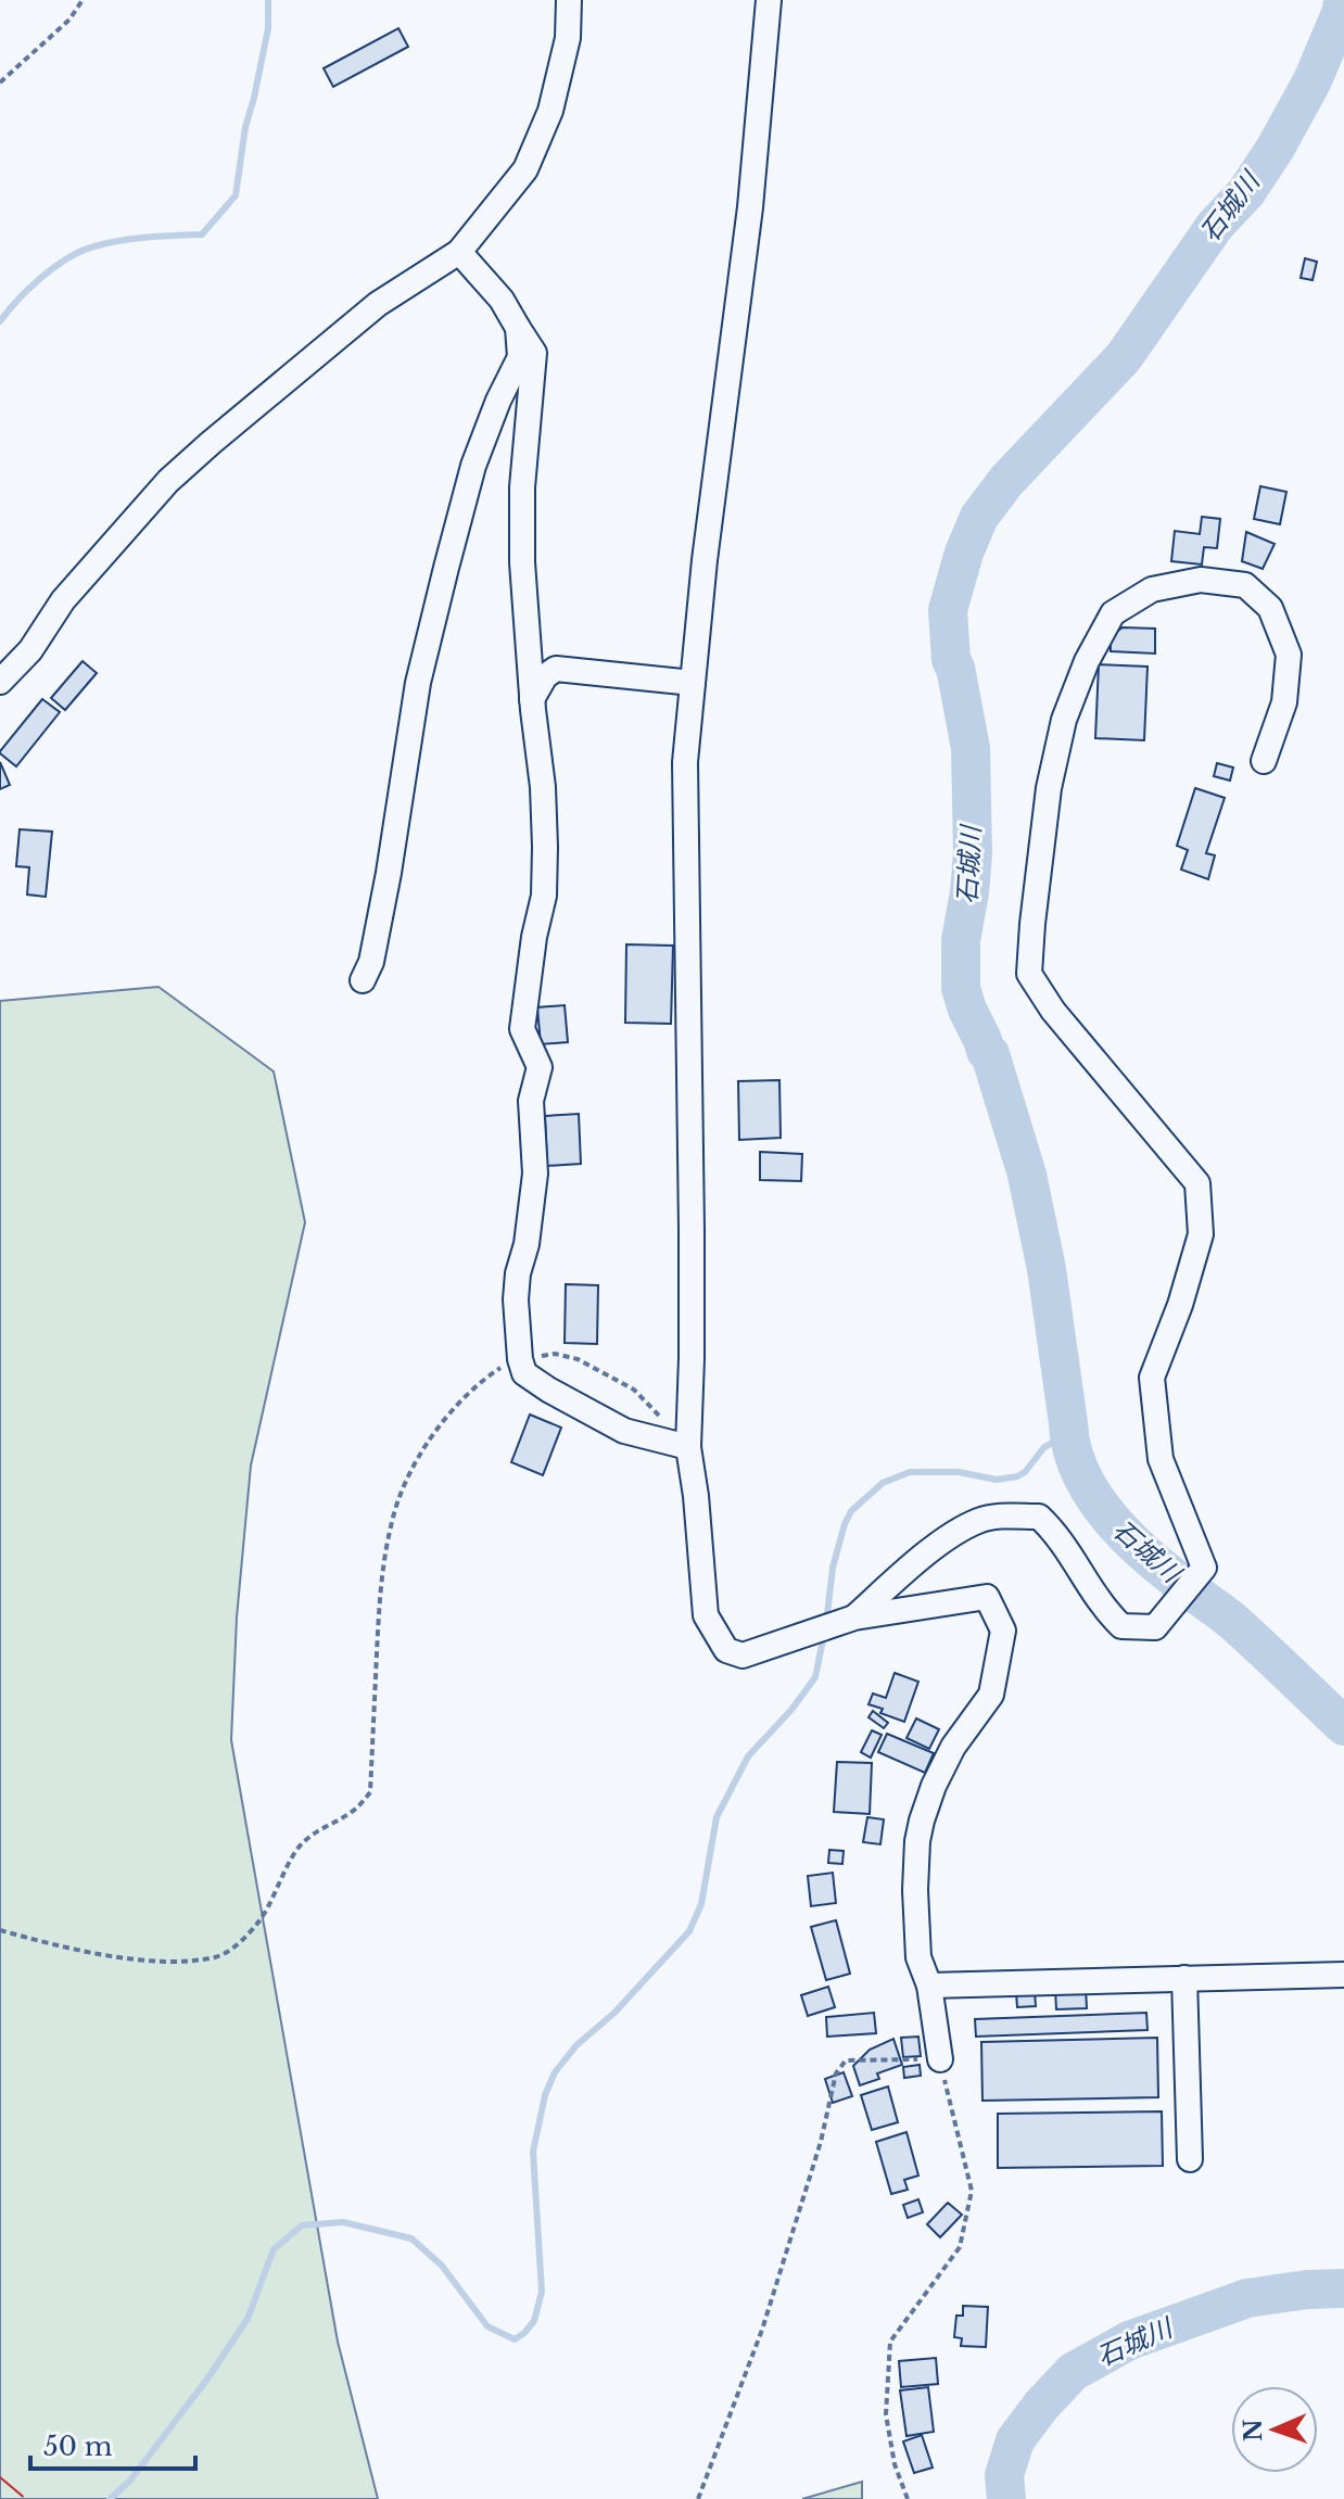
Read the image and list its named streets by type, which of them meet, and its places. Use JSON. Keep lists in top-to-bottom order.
{
  "water": ["石城川"],
  "scale_bar": "50 m",
  "north": "left"
}
